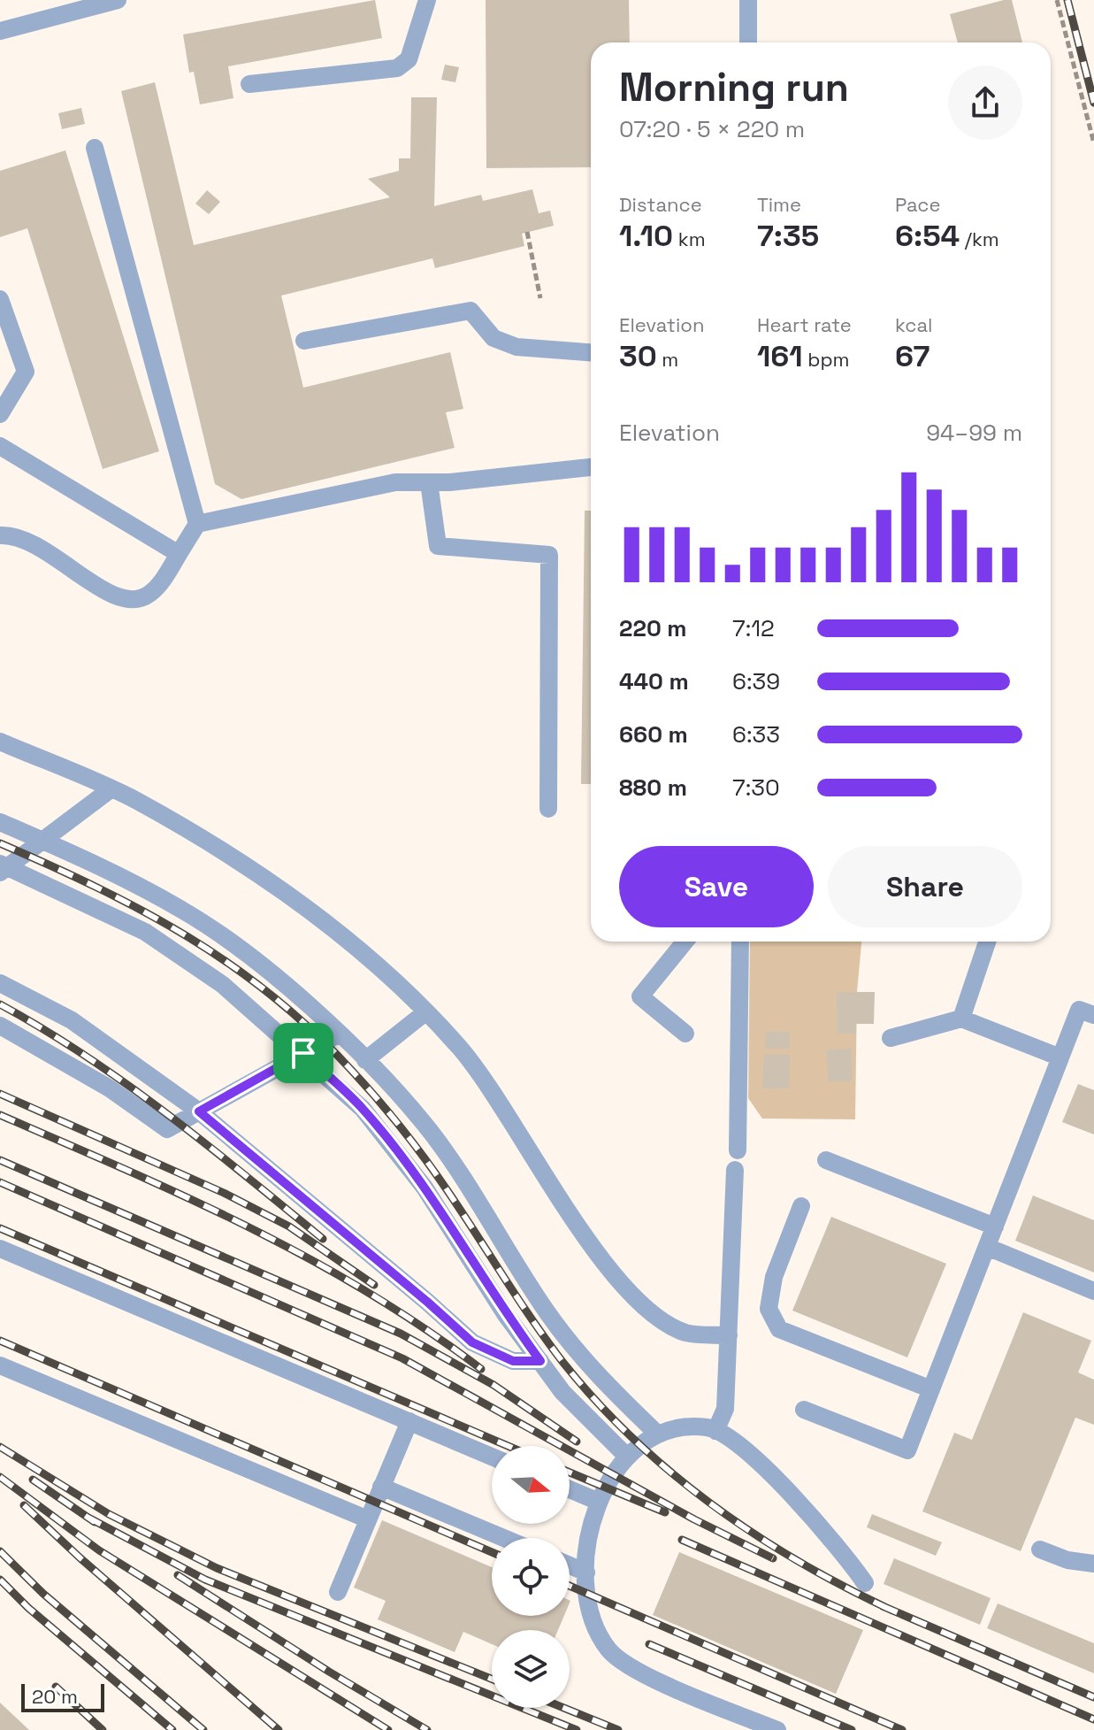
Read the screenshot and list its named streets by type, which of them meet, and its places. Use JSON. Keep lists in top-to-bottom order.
{
  "scale_bar": "20 m",
  "north": "right",
  "page": {
    "heading": ["Morning run", "07:20 · 5 × 220 m"],
    "stats": [
      ["Distance", "1.10 km"],
      ["Time", "7:35"],
      ["Pace", "6:54 /km"],
      ["Elevation", "30 m"],
      ["Heart rate", "161 bpm"],
      ["kcal", "67"]
    ],
    "chart": ["Elevation", "94–99 m"],
    "list": [
      {
        "name": "220 m",
        "note": "7:12"
      },
      {
        "name": "440 m",
        "note": "6:39"
      },
      {
        "name": "660 m",
        "note": "6:33"
      },
      {
        "name": "880 m",
        "note": "7:30"
      }
    ],
    "buttons": ["Save", "Share"],
    "scale": "20 m"
  }
}
